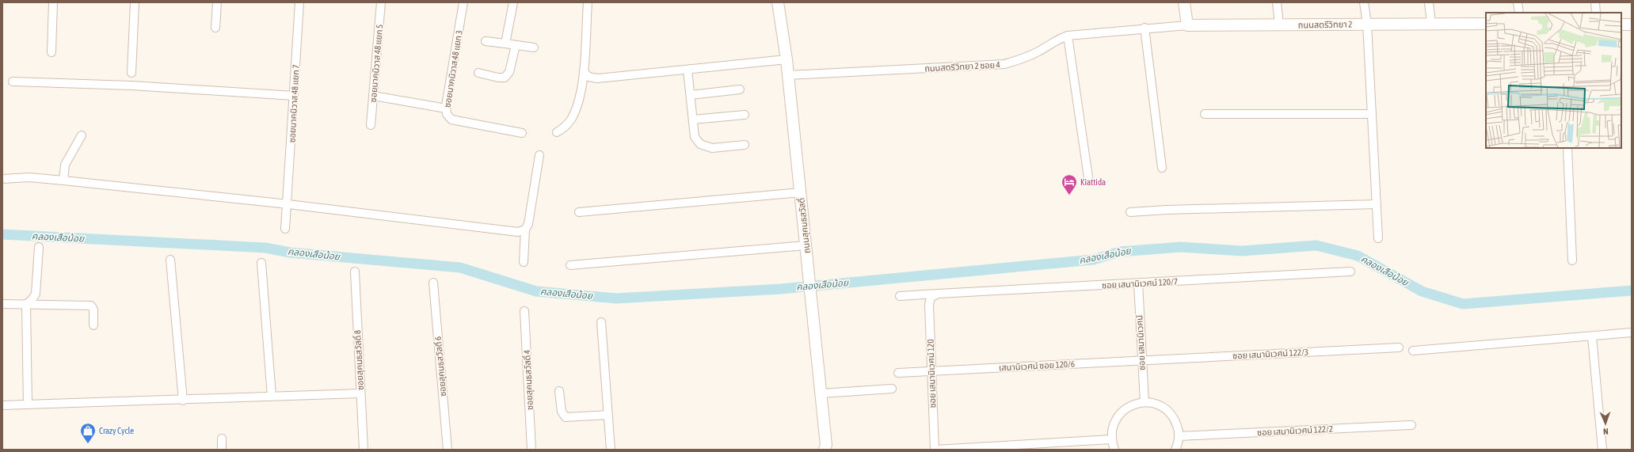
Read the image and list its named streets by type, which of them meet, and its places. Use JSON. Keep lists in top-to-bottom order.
{
  "streets": {
    "main road": ["ถนนสตรีวิทยา 2", "ถนนสุคนธสวัสดิ์"],
    "street": [
      "ซอยนาคนิวาส 48 แยก 5",
      "ถนนสตรีวิทยา 2 ซอย 4",
      "ซอยนาคนิวาส 48 แยก 3",
      "ซอยนาคนิวาส 48 แยก 7",
      "ซอย เสนานิเวศน์ 120/7",
      "ซอย เสนานิเวศน์",
      "ซอย เสนานิเวศน์ 122/3",
      "ซอยสุคนธสวัสดิ์ 8",
      "เสนานิเวศน์ ซอย 120/6",
      "ซอยสุคนธสวัสดิ์ 6",
      "ซอย เสนานิเวศน์ 120",
      "ซอยสุคนธสวัสดิ์ 4",
      "ซอย เสนานิเวศน์ 122/2"
    ]
  },
  "crossings": [
    ["ถนนสตรีวิทยา 2", "ถนนสตรีวิทยา 2 ซอย 4"],
    ["ถนนสตรีวิทยา 2 ซอย 4", "ถนนสุคนธสวัสดิ์"],
    ["ซอย เสนานิเวศน์ 120/7", "ซอย เสนานิเวศน์"],
    ["ซอย เสนานิเวศน์ 120/7", "ซอย เสนานิเวศน์ 120"],
    ["ซอย เสนานิเวศน์", "ซอย เสนานิเวศน์ 122/3"],
    ["ซอย เสนานิเวศน์", "เสนานิเวศน์ ซอย 120/6"],
    ["ซอย เสนานิเวศน์ 122/3", "เสนานิเวศน์ ซอย 120/6"],
    ["เสนานิเวศน์ ซอย 120/6", "ซอย เสนานิเวศน์ 120"]
  ],
  "water": ["คลองเสือน้อย"],
  "places": {
    "hotel": ["Kiattida"],
    "shop": ["Crazy Cycle"]
  },
  "north": "bottom"
}
